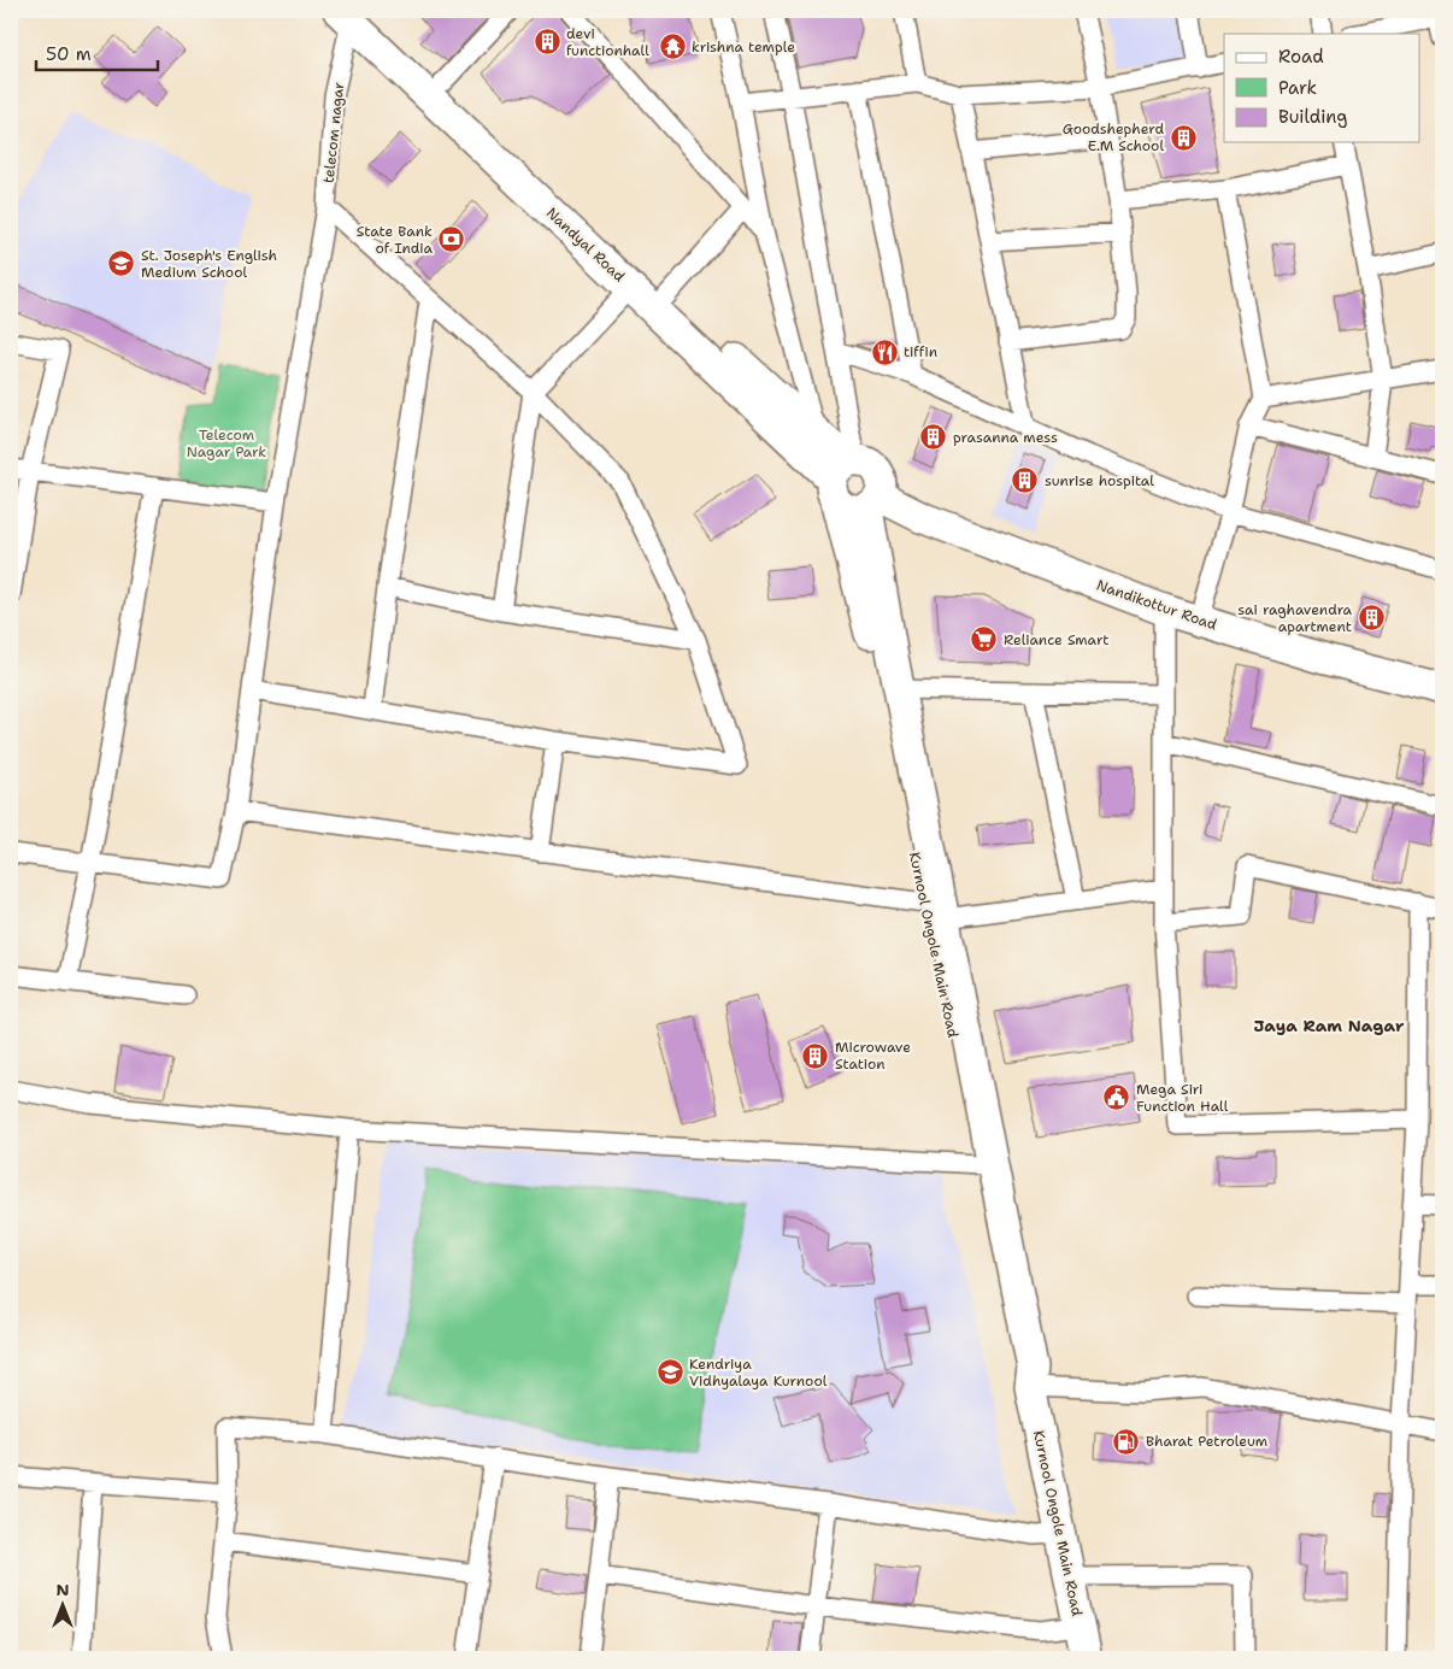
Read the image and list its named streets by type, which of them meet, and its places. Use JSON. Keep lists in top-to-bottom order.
{
  "streets": {
    "main road": ["Nandyal Road", "Nandikottur Road", "Kurnool Ongole Main Road"],
    "street": ["telecom nagar"]
  },
  "crossings": [
    ["telecom nagar", "Nandyal Road"],
    ["Nandyal Road", "Nandikottur Road"],
    ["Nandyal Road", "Kurnool Ongole Main Road"],
    ["Nandikottur Road", "Kurnool Ongole Main Road"]
  ],
  "districts": ["Jaya Ram Nagar"],
  "parks": ["Telecom Nagar Park"],
  "places": {
    "building": [
      "devi functionhall",
      "Goodshepherd E.M School",
      "prasanna mess",
      "sunrise hospital",
      "sai raghavendra apartment",
      "Microwave Station"
    ],
    "temple": ["krishna temple"],
    "bank": ["State Bank of India"],
    "school or university": ["St. Joseph's English Medium School", "Kendriya Vidhyalaya Kurnool"],
    "restaurant": ["tiffin"],
    "supermarket": ["Reliance Smart"],
    "public building": ["Mega Siri Function Hall"],
    "fuel station": ["Bharat Petroleum"]
  },
  "legend": ["Road", "Park", "Building"],
  "scale_bar": "50 m",
  "north": "top"
}
